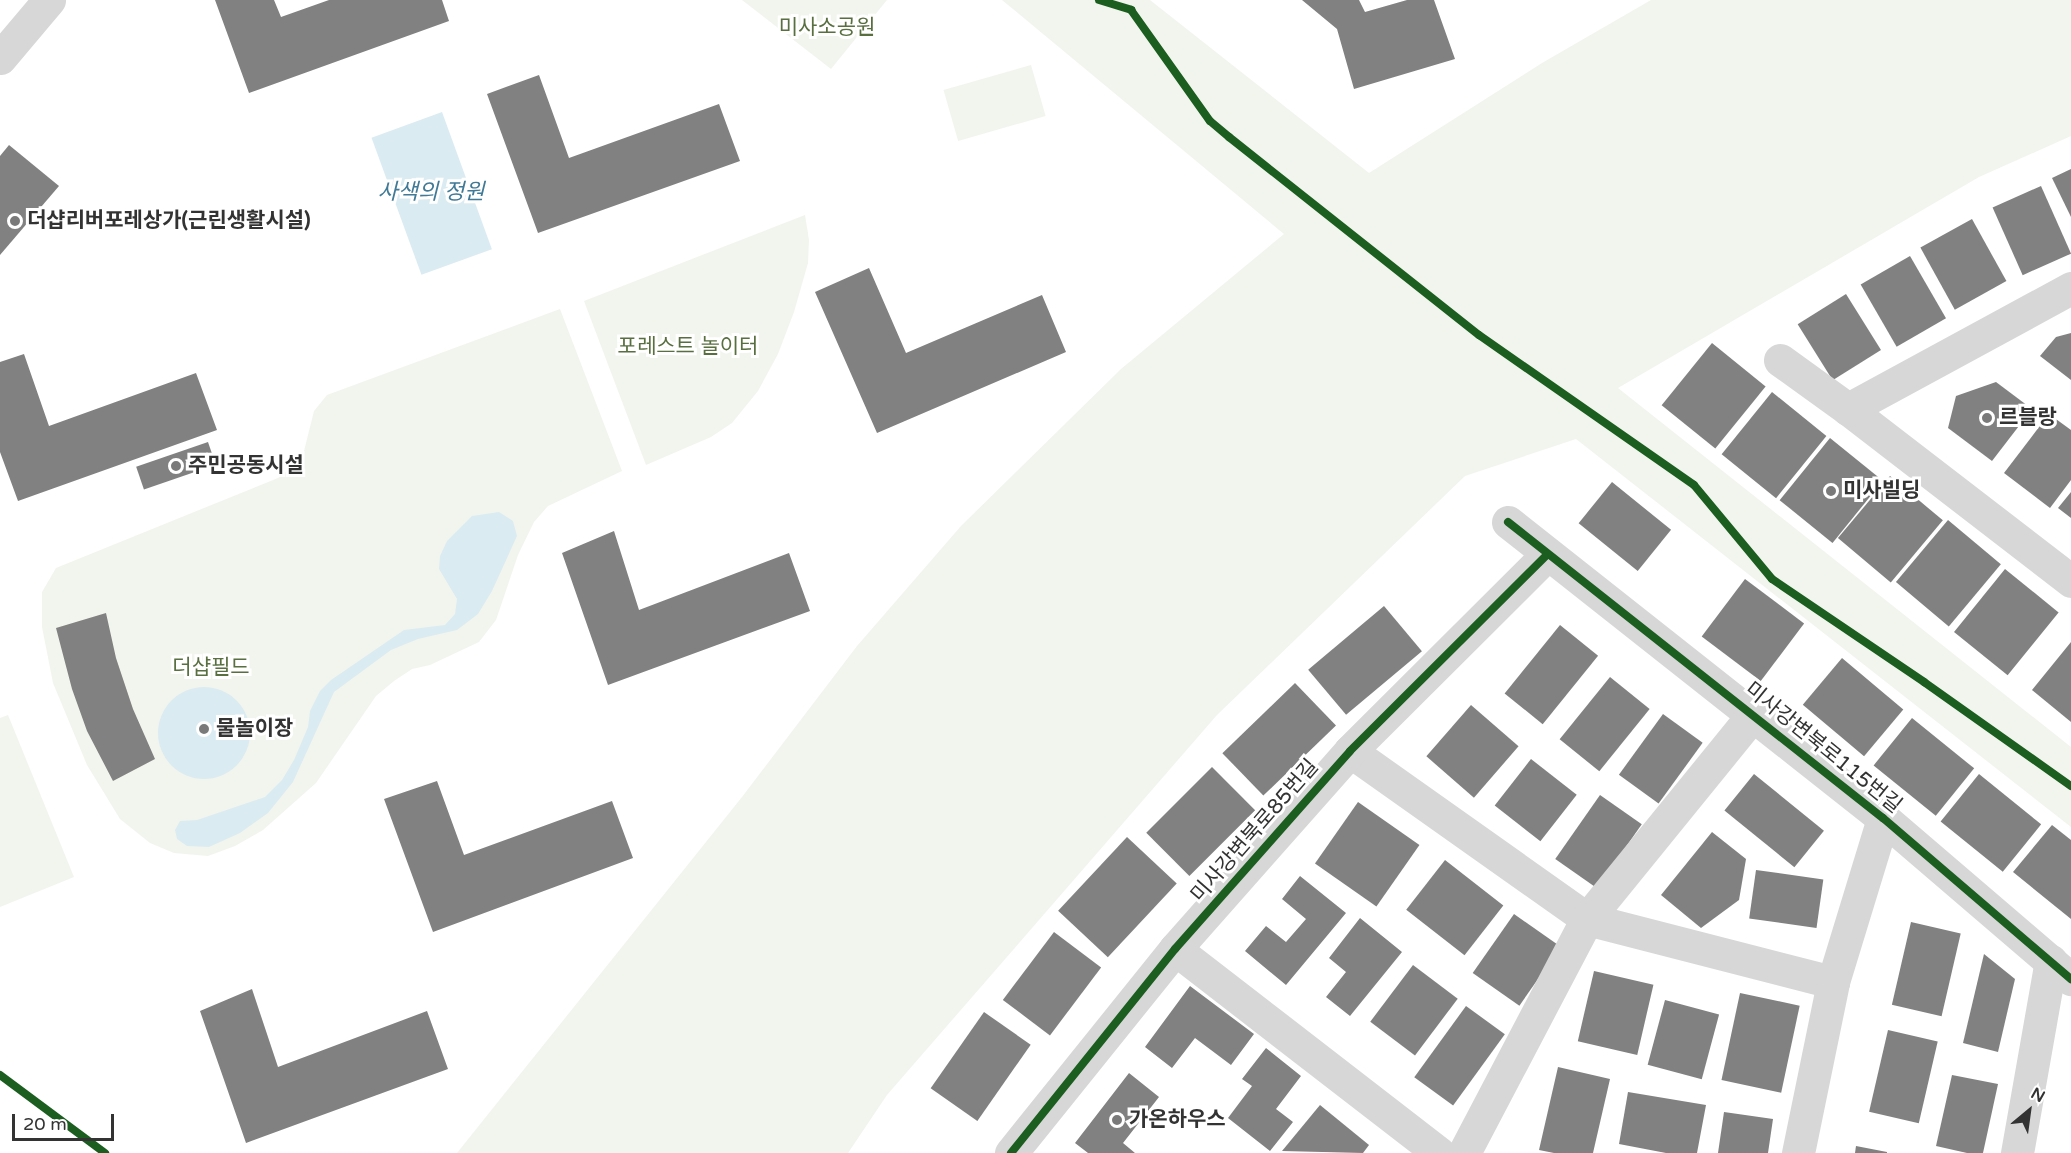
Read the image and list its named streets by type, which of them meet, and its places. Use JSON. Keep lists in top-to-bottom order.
{
  "streets": {
    "street": ["미사강변북로115번길", "미사강변북로85번길"]
  },
  "crossings": [
    ["미사강변북로115번길", "미사강변북로85번길"]
  ],
  "water": ["사색의 정원"],
  "parks": ["미사소공원", "포레스트 놀이터", "더샵필드"],
  "places": [
    "더샵리버포레상가(근린생활시설)",
    "르블랑",
    "주민공동시설",
    "미사빌딩",
    "물놀이장",
    "가온하우스"
  ],
  "scale_bar": "20 m",
  "north": "top right"
}
